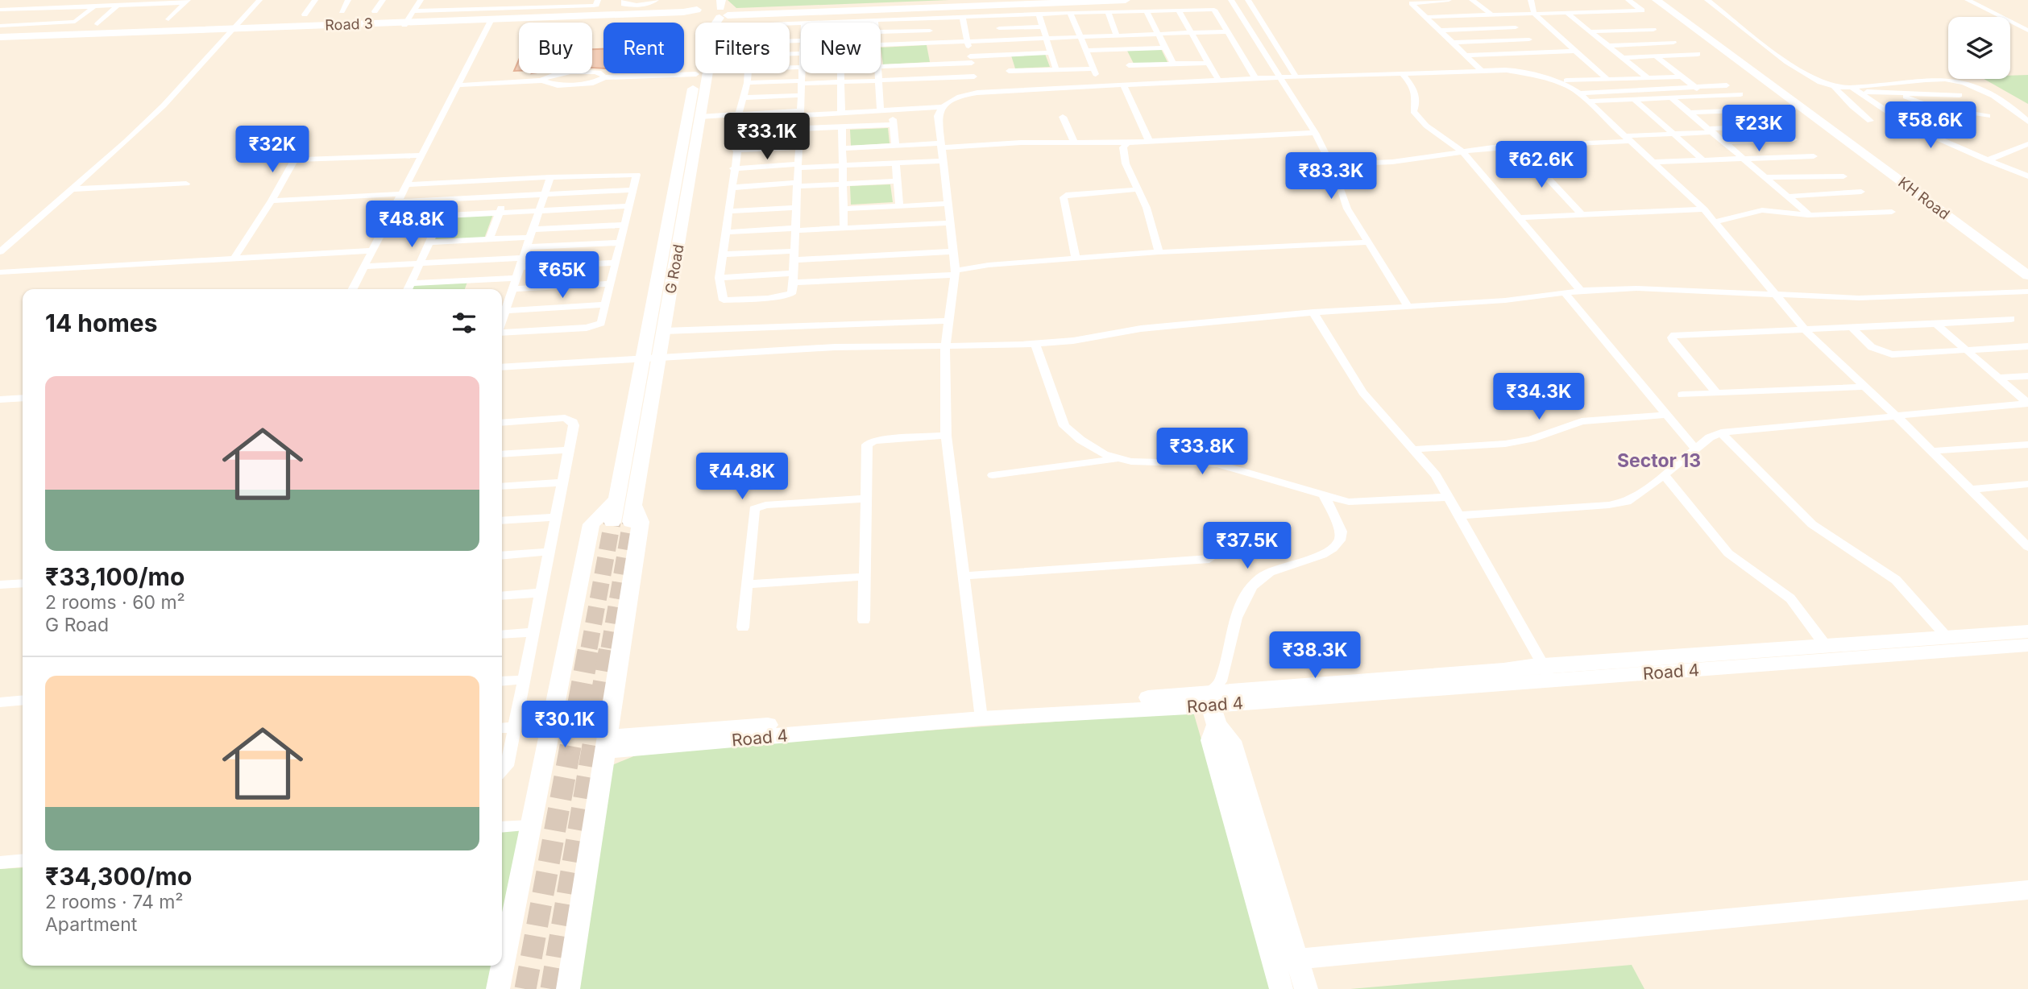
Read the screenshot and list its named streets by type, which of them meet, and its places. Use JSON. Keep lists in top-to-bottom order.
{
  "streets": {
    "street": [
      "Road 3",
      "KH Road",
      "G Road",
      "Road 4"
    ]
  },
  "crossings": [
    ["Road 3", "G Road"]
  ],
  "districts": ["Sector 13"],
  "page": {
    "chip": [
      "Buy",
      "Rent",
      "Filters",
      "New"
    ],
    "price": [
      "₹58.6K",
      "₹23K",
      "₹33.1K",
      "₹32K",
      "₹62.6K",
      "₹83.3K",
      "₹48.8K",
      "₹65K",
      "₹34.3K",
      "₹33.8K",
      "₹44.8K",
      "₹37.5K",
      "₹38.3K",
      "₹30.1K"
    ],
    "heading": "14 homes",
    "list": [
      {
        "name": "₹33,100/mo",
        "note": "2 rooms · 60 m² · G Road"
      },
      {
        "name": "₹34,300/mo",
        "note": "2 rooms · 74 m² · Apartment"
      }
    ]
  }
}
